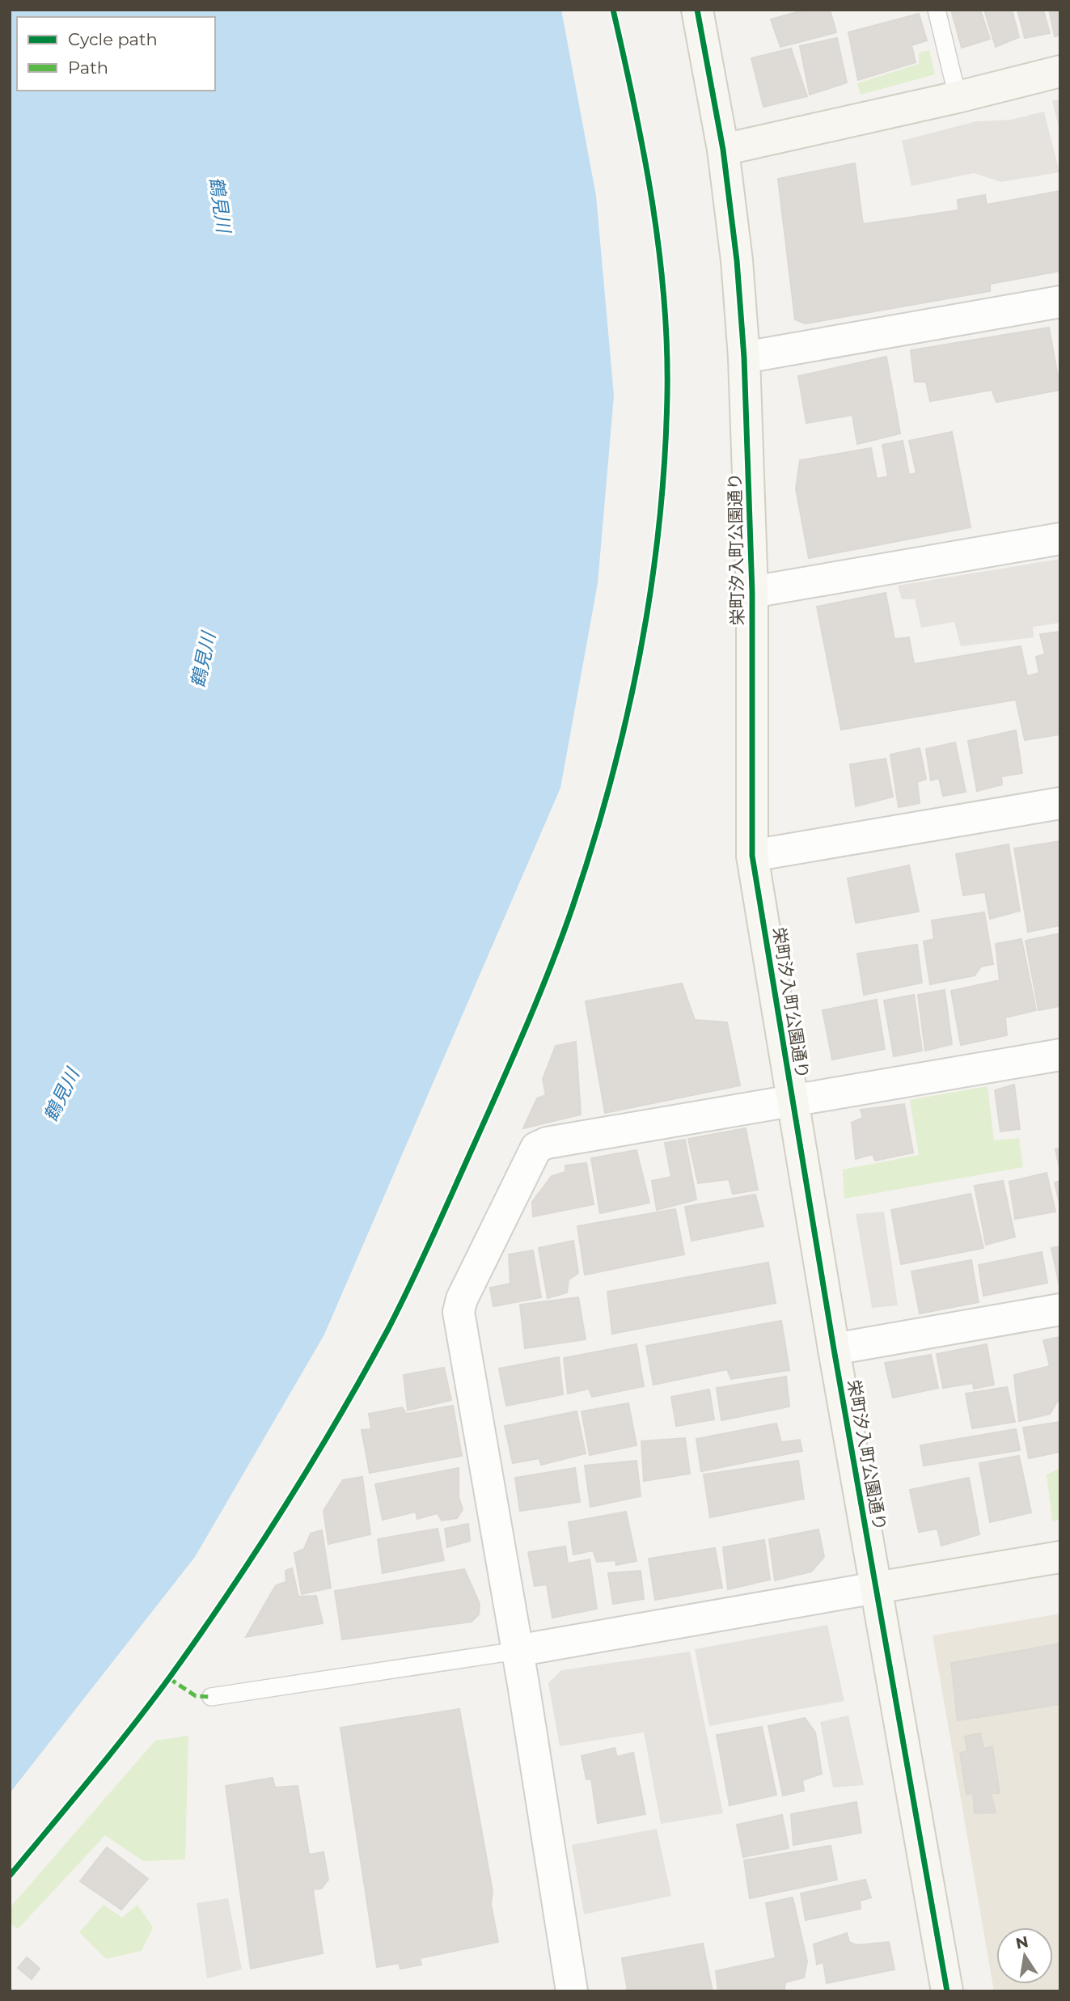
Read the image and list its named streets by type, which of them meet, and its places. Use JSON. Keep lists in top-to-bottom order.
{
  "streets": {
    "street": ["栄町汐入町公園通り"]
  },
  "water": ["鶴見川"],
  "legend": ["Cycle path", "Path"],
  "north": "top"
}
